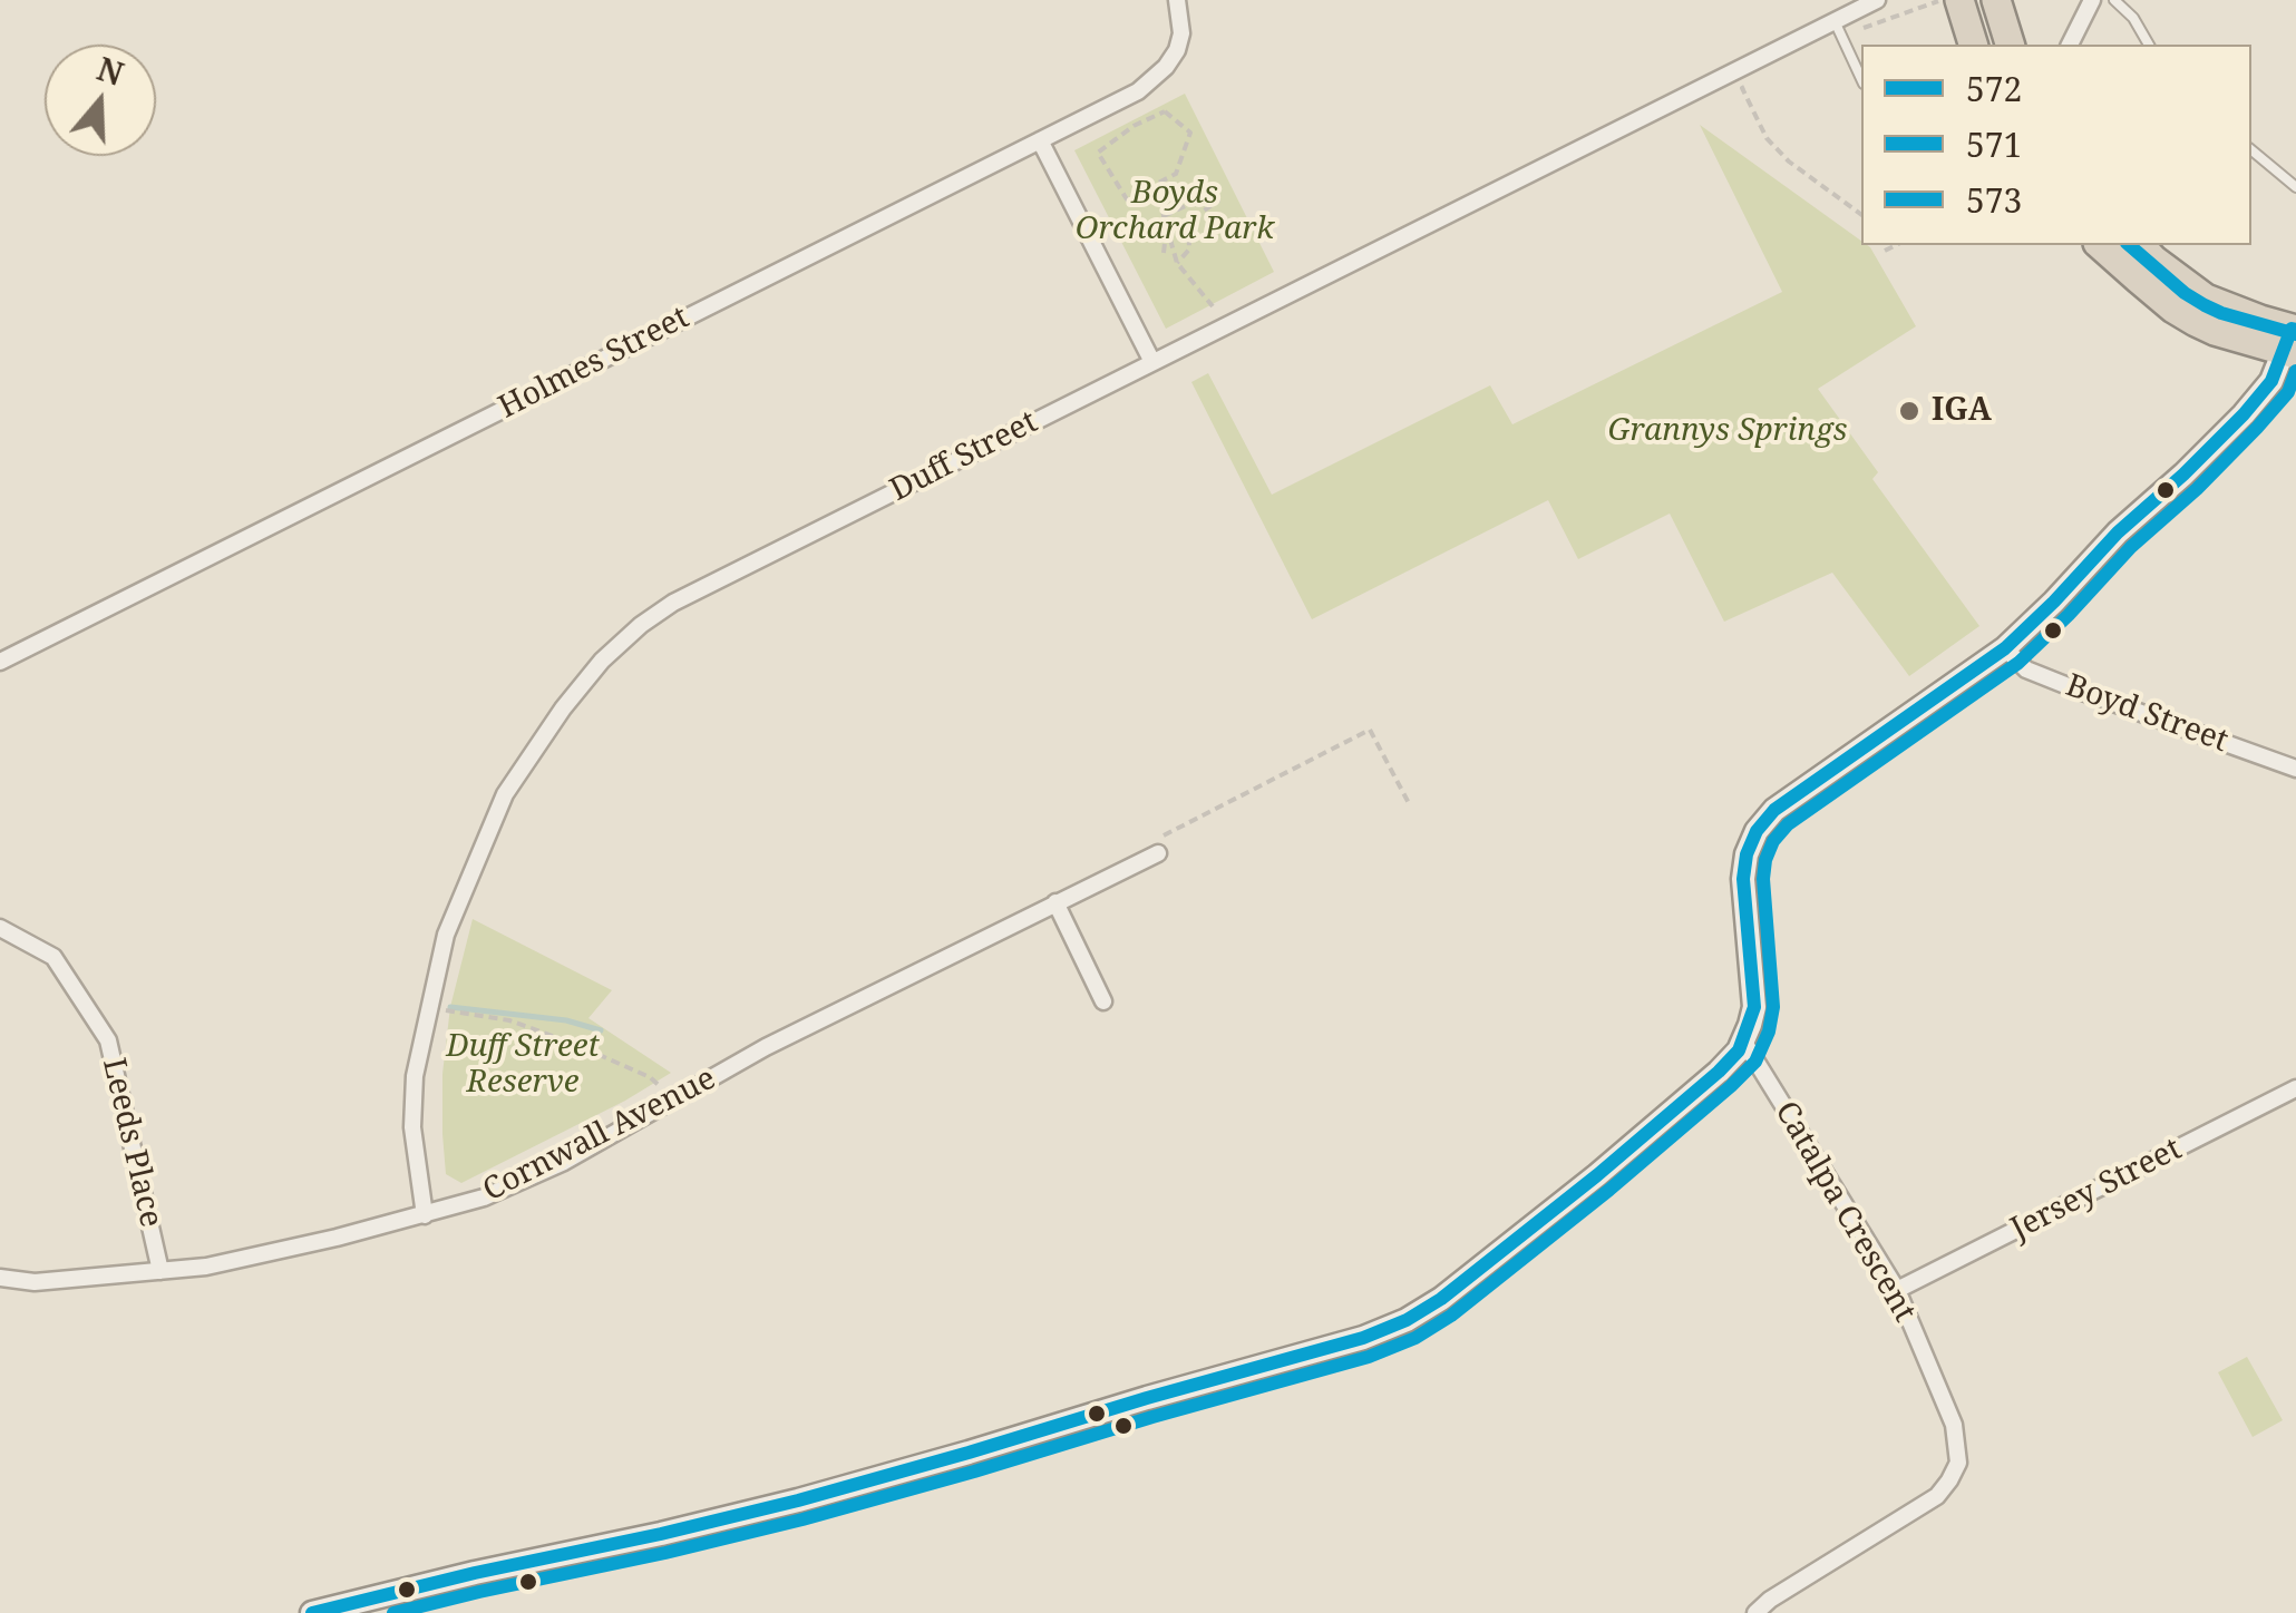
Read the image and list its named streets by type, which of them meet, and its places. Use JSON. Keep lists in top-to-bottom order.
{
  "streets": {
    "street": [
      "Holmes Street",
      "Duff Street",
      "Boyd Street",
      "Cornwall Avenue",
      "Leeds Place",
      "Jersey Street",
      "Catalpa Crescent"
    ]
  },
  "crossings": [
    ["Duff Street", "Cornwall Avenue"],
    ["Cornwall Avenue", "Leeds Place"],
    ["Jersey Street", "Catalpa Crescent"]
  ],
  "parks": ["Boyds Orchard Park", "Grannys Springs", "Duff Street Reserve"],
  "places": ["IGA"],
  "lines": ["transit line 573", "transit line 572", "transit line 571"],
  "legend": ["572", "571", "573"],
  "north": "top"
}
